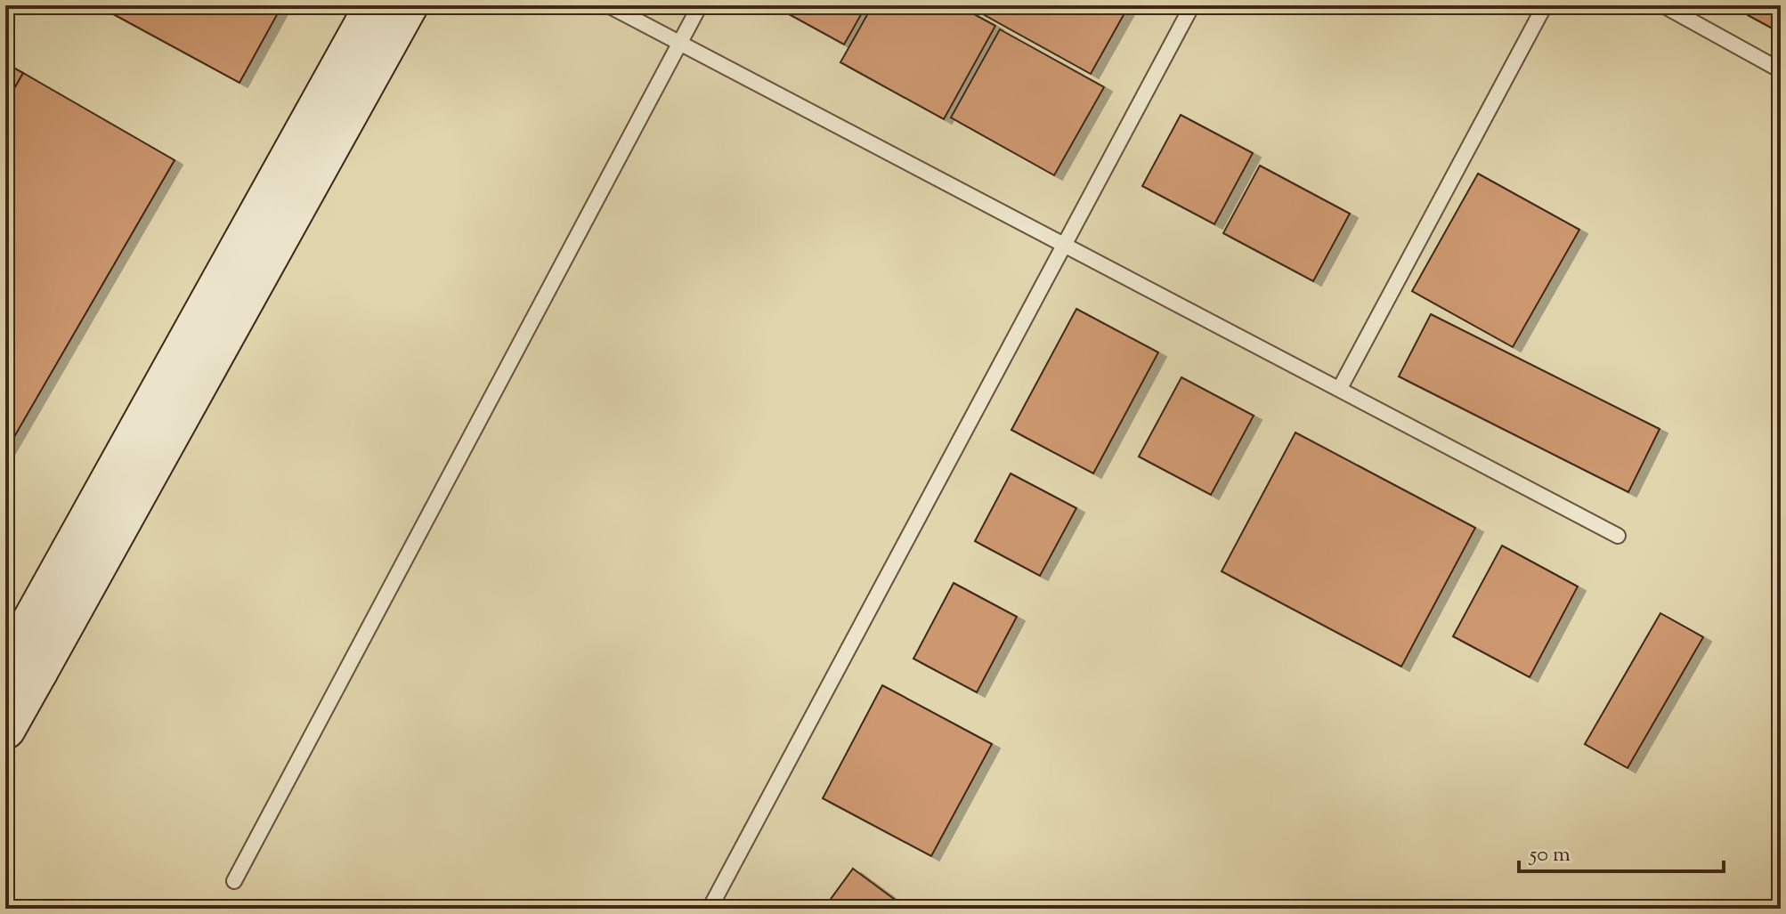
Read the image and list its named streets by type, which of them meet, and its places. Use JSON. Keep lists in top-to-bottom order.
{
  "scale_bar": "50 m"
}
